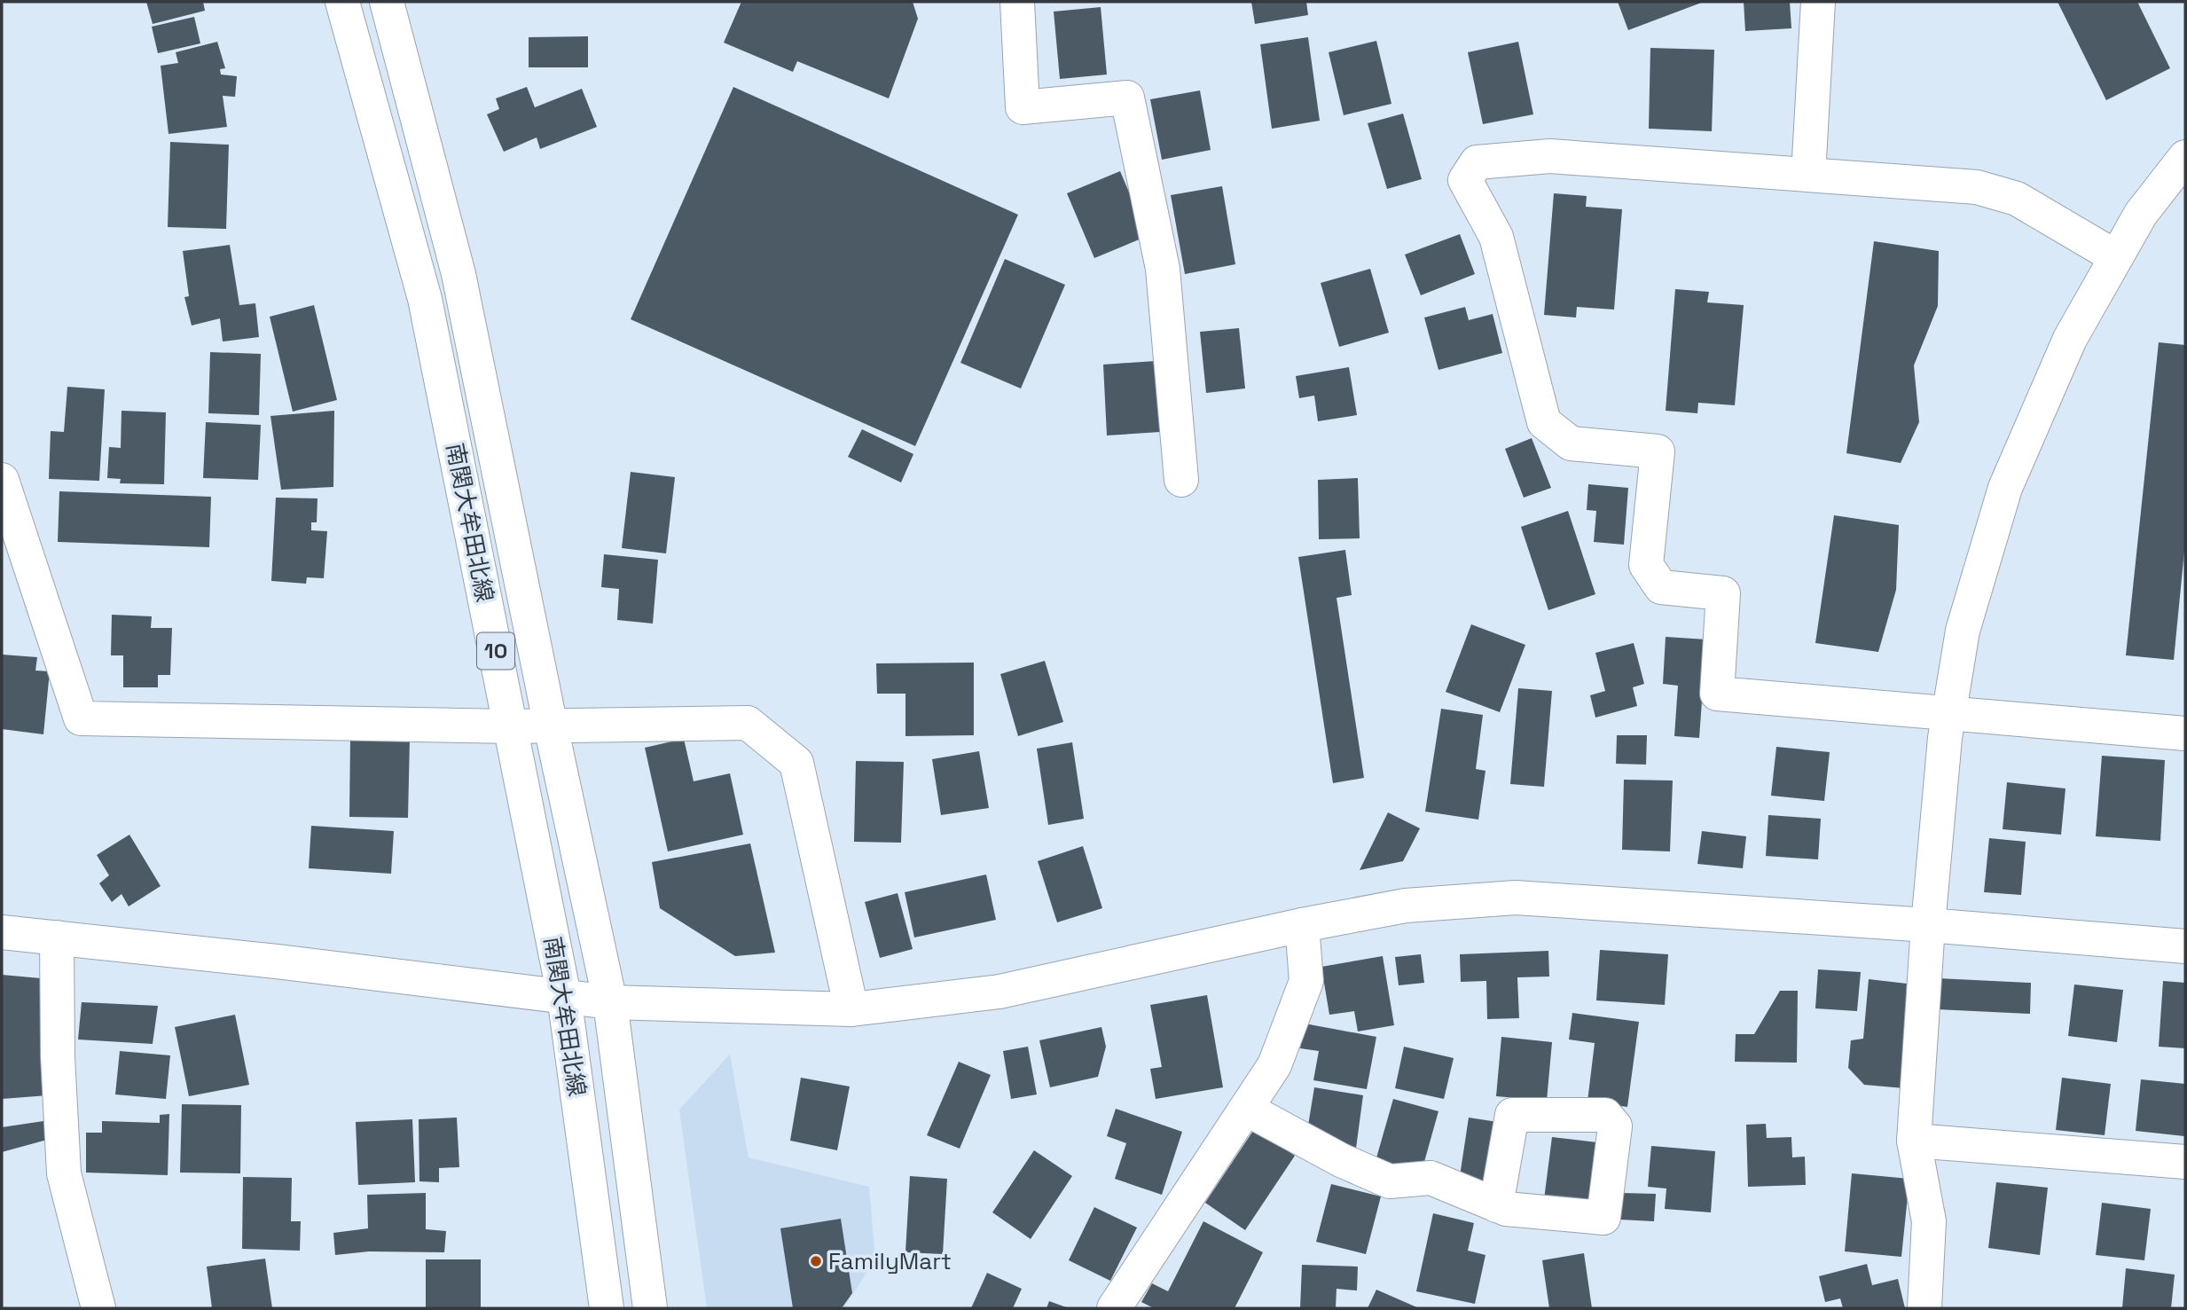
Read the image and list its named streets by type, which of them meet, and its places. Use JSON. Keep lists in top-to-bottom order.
{
  "streets": {
    "street": ["南関大牟田北線", "10"]
  },
  "places": ["FamilyMart"]
}
